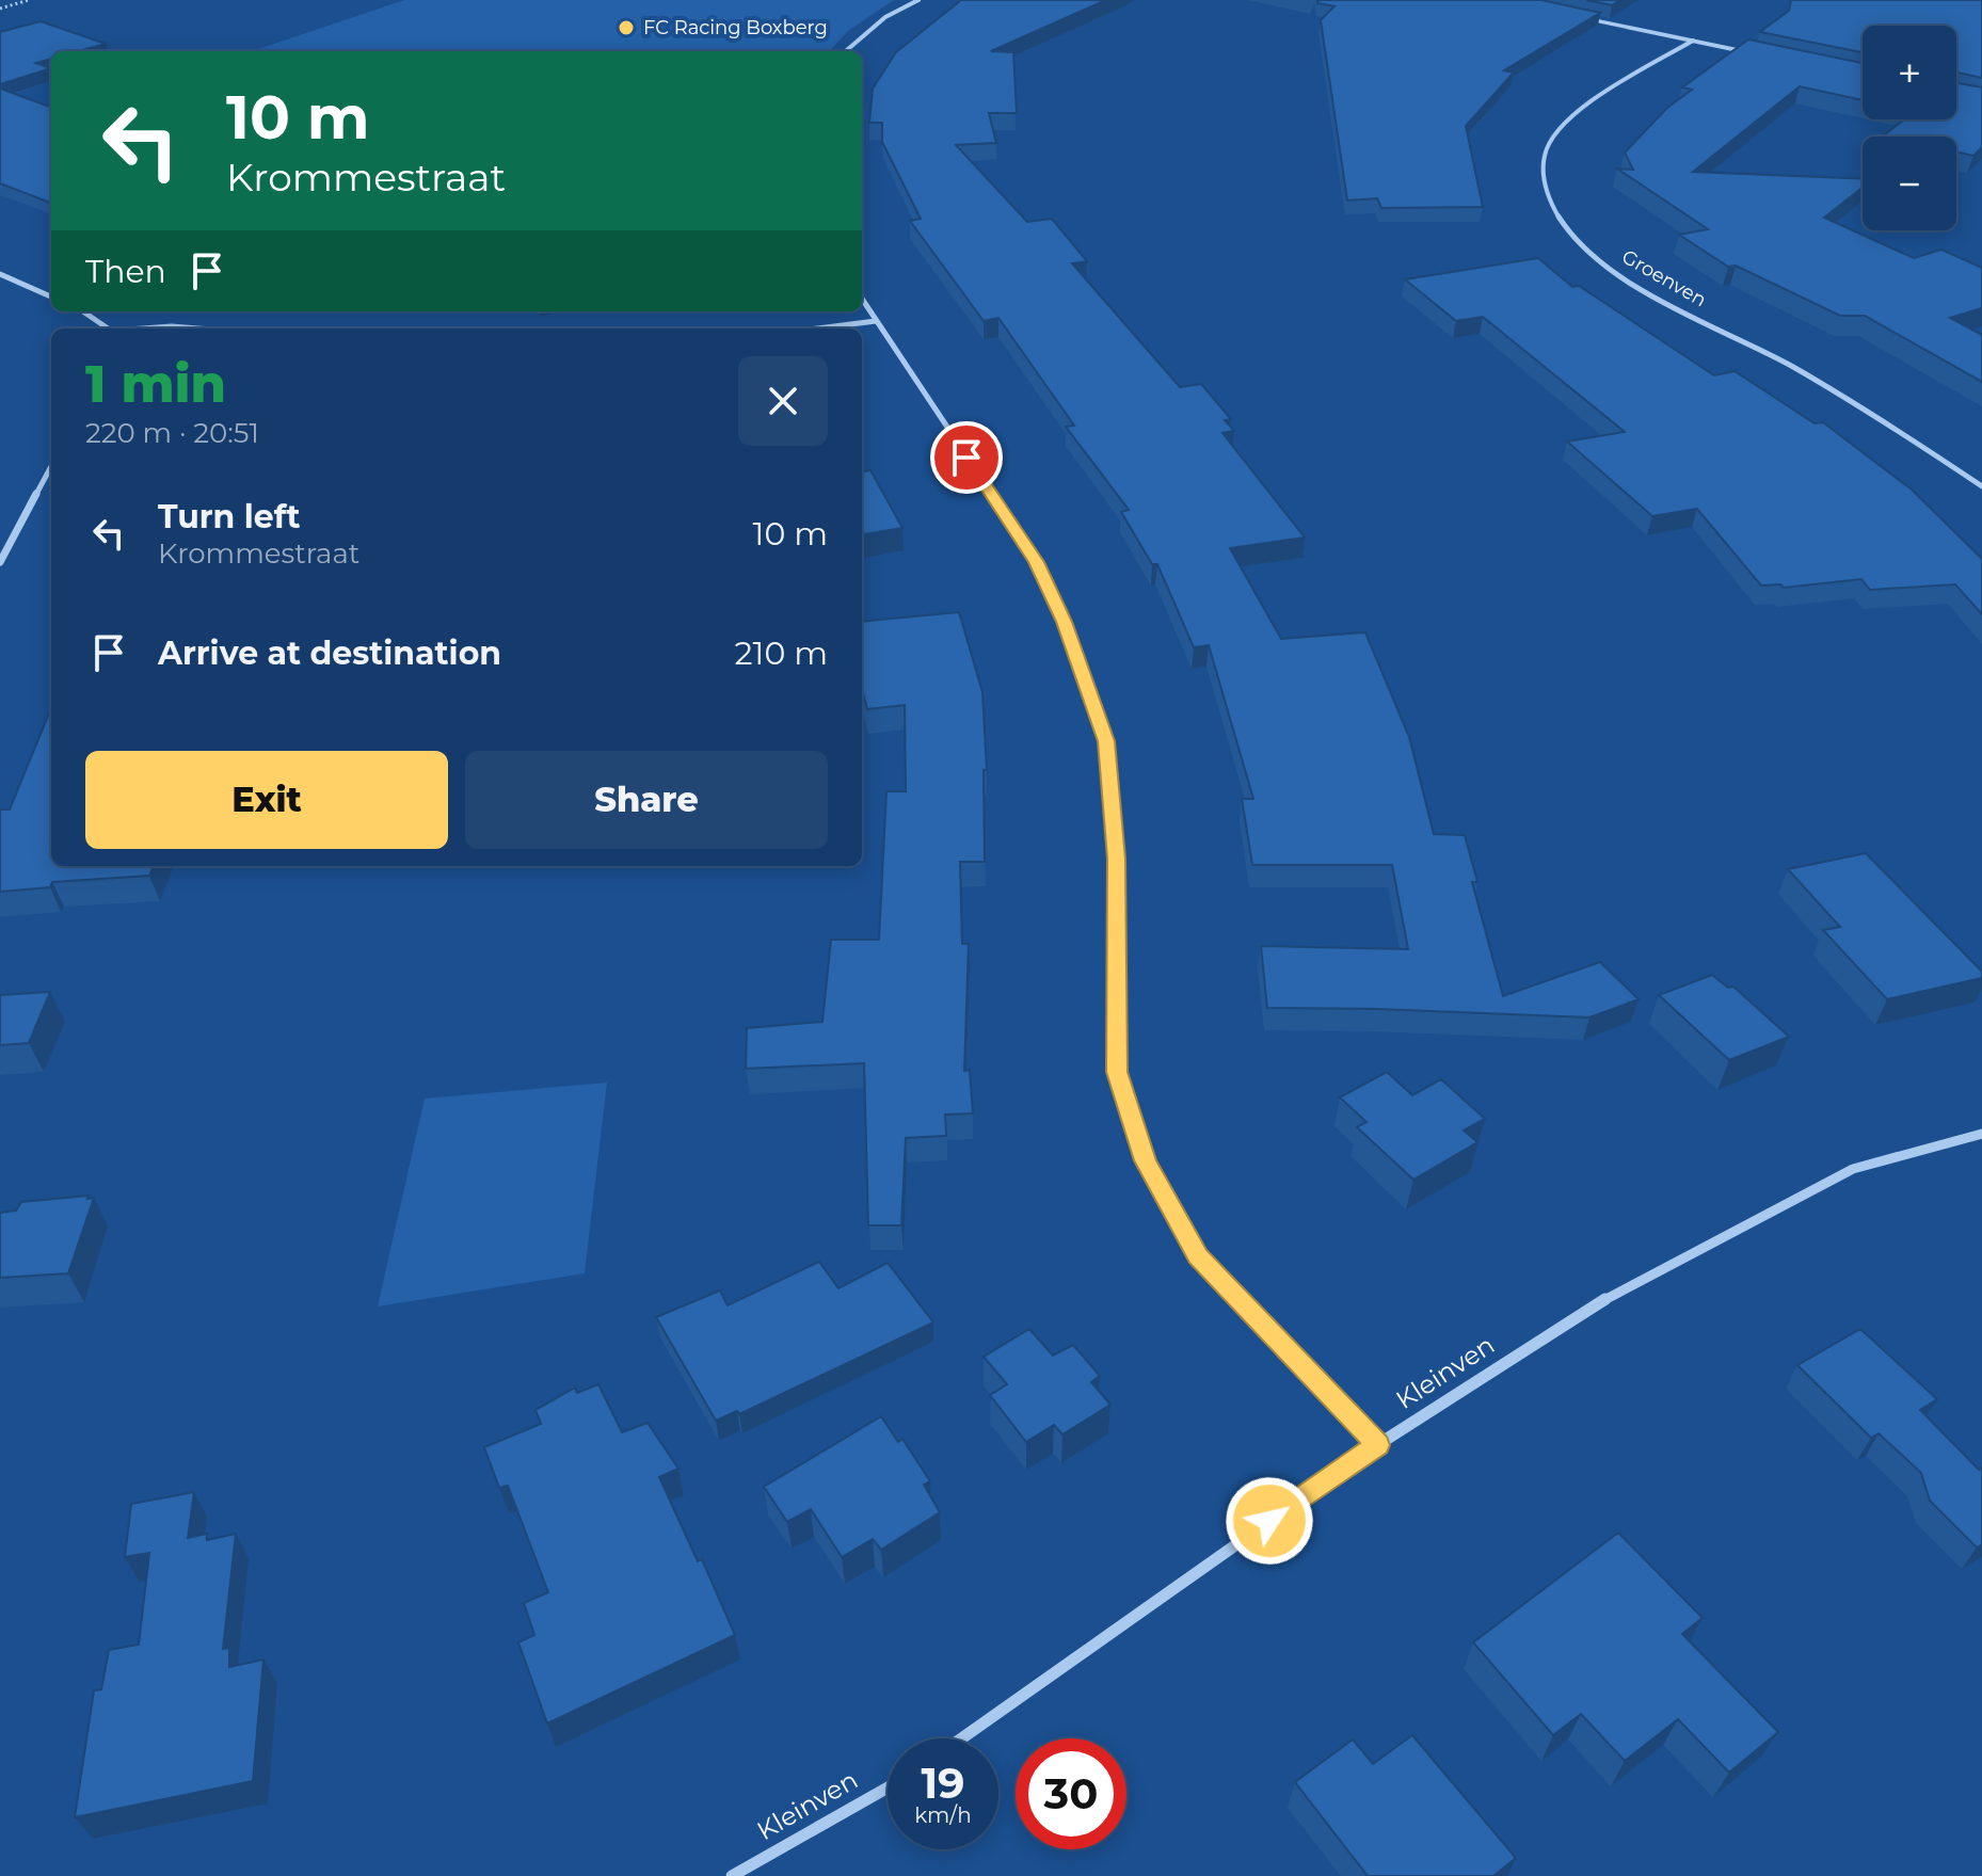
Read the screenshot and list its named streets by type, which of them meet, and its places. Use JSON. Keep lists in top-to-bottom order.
{
  "streets": {
    "street": ["Groenven", "Kleinven"]
  },
  "places": ["FC Racing Boxberg"],
  "page": {
    "map_buttons": ["+", "−"],
    "turn": ["10 m", "Krommestraat"],
    "then": "Then",
    "heading": ["1 min", "220 m · 20:51"],
    "list": [
      {
        "name": "Turn left",
        "note": "Krommestraat",
        "value": "10 m"
      },
      {
        "name": "Arrive at destination",
        "value": "210 m"
      }
    ],
    "buttons": ["Exit", "Share"],
    "speed": "19 km/h",
    "limit": "30"
  }
}
